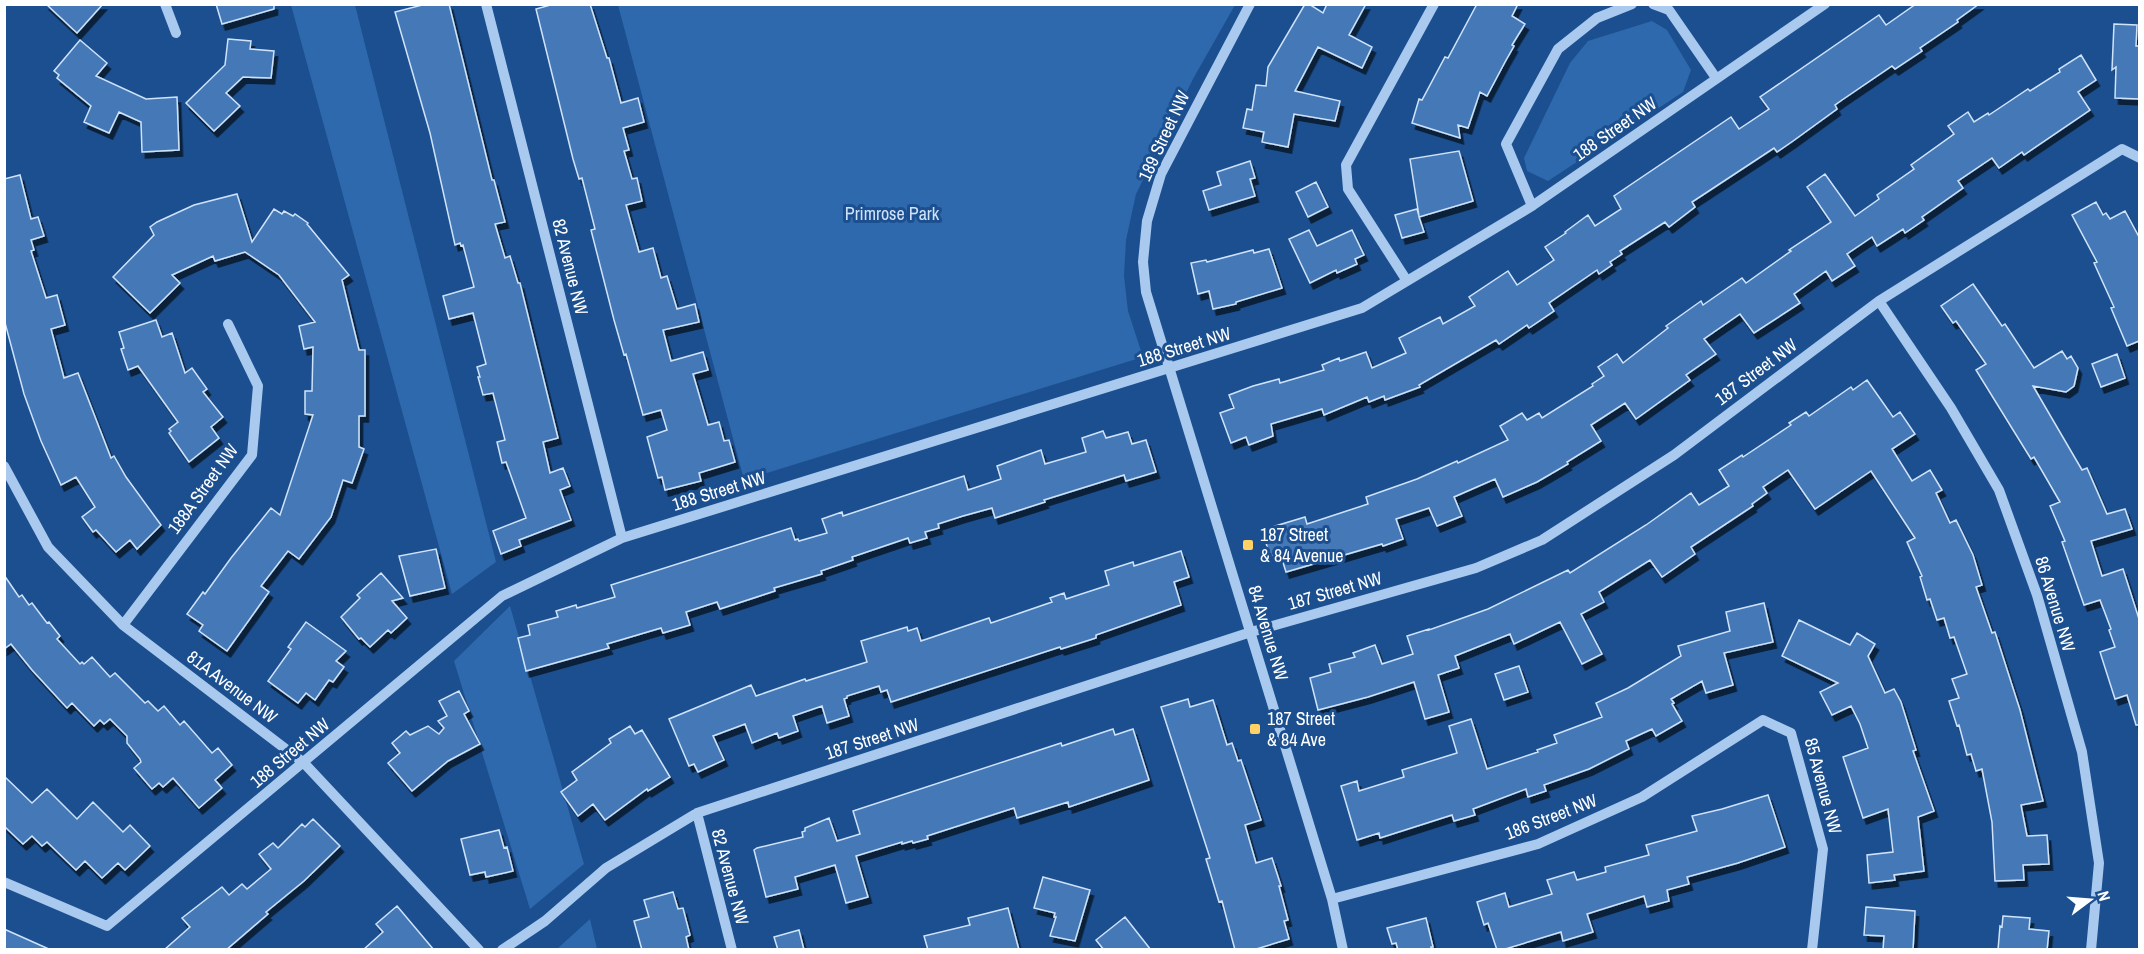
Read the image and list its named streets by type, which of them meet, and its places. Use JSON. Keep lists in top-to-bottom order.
{
  "streets": {
    "street": [
      "188 Street NW",
      "189 Street NW",
      "82 Avenue NW",
      "187 Street NW",
      "188A Street NW",
      "86 Avenue NW",
      "84 Avenue NW",
      "81A Avenue NW",
      "85 Avenue NW",
      "186 Street NW"
    ]
  },
  "crossings": [
    ["188 Street NW", "82 Avenue NW"],
    ["188 Street NW", "84 Avenue NW"],
    ["188 Street NW", "81A Avenue NW"],
    ["189 Street NW", "84 Avenue NW"],
    ["82 Avenue NW", "187 Street NW"],
    ["187 Street NW", "86 Avenue NW"],
    ["187 Street NW", "84 Avenue NW"],
    ["188A Street NW", "81A Avenue NW"],
    ["84 Avenue NW", "186 Street NW"],
    ["85 Avenue NW", "186 Street NW"]
  ],
  "parks": ["Primrose Park"],
  "places": {
    "transit": ["187 Street & 84 Avenue", "187 Street & 84 Ave"]
  },
  "north": "right"
}
